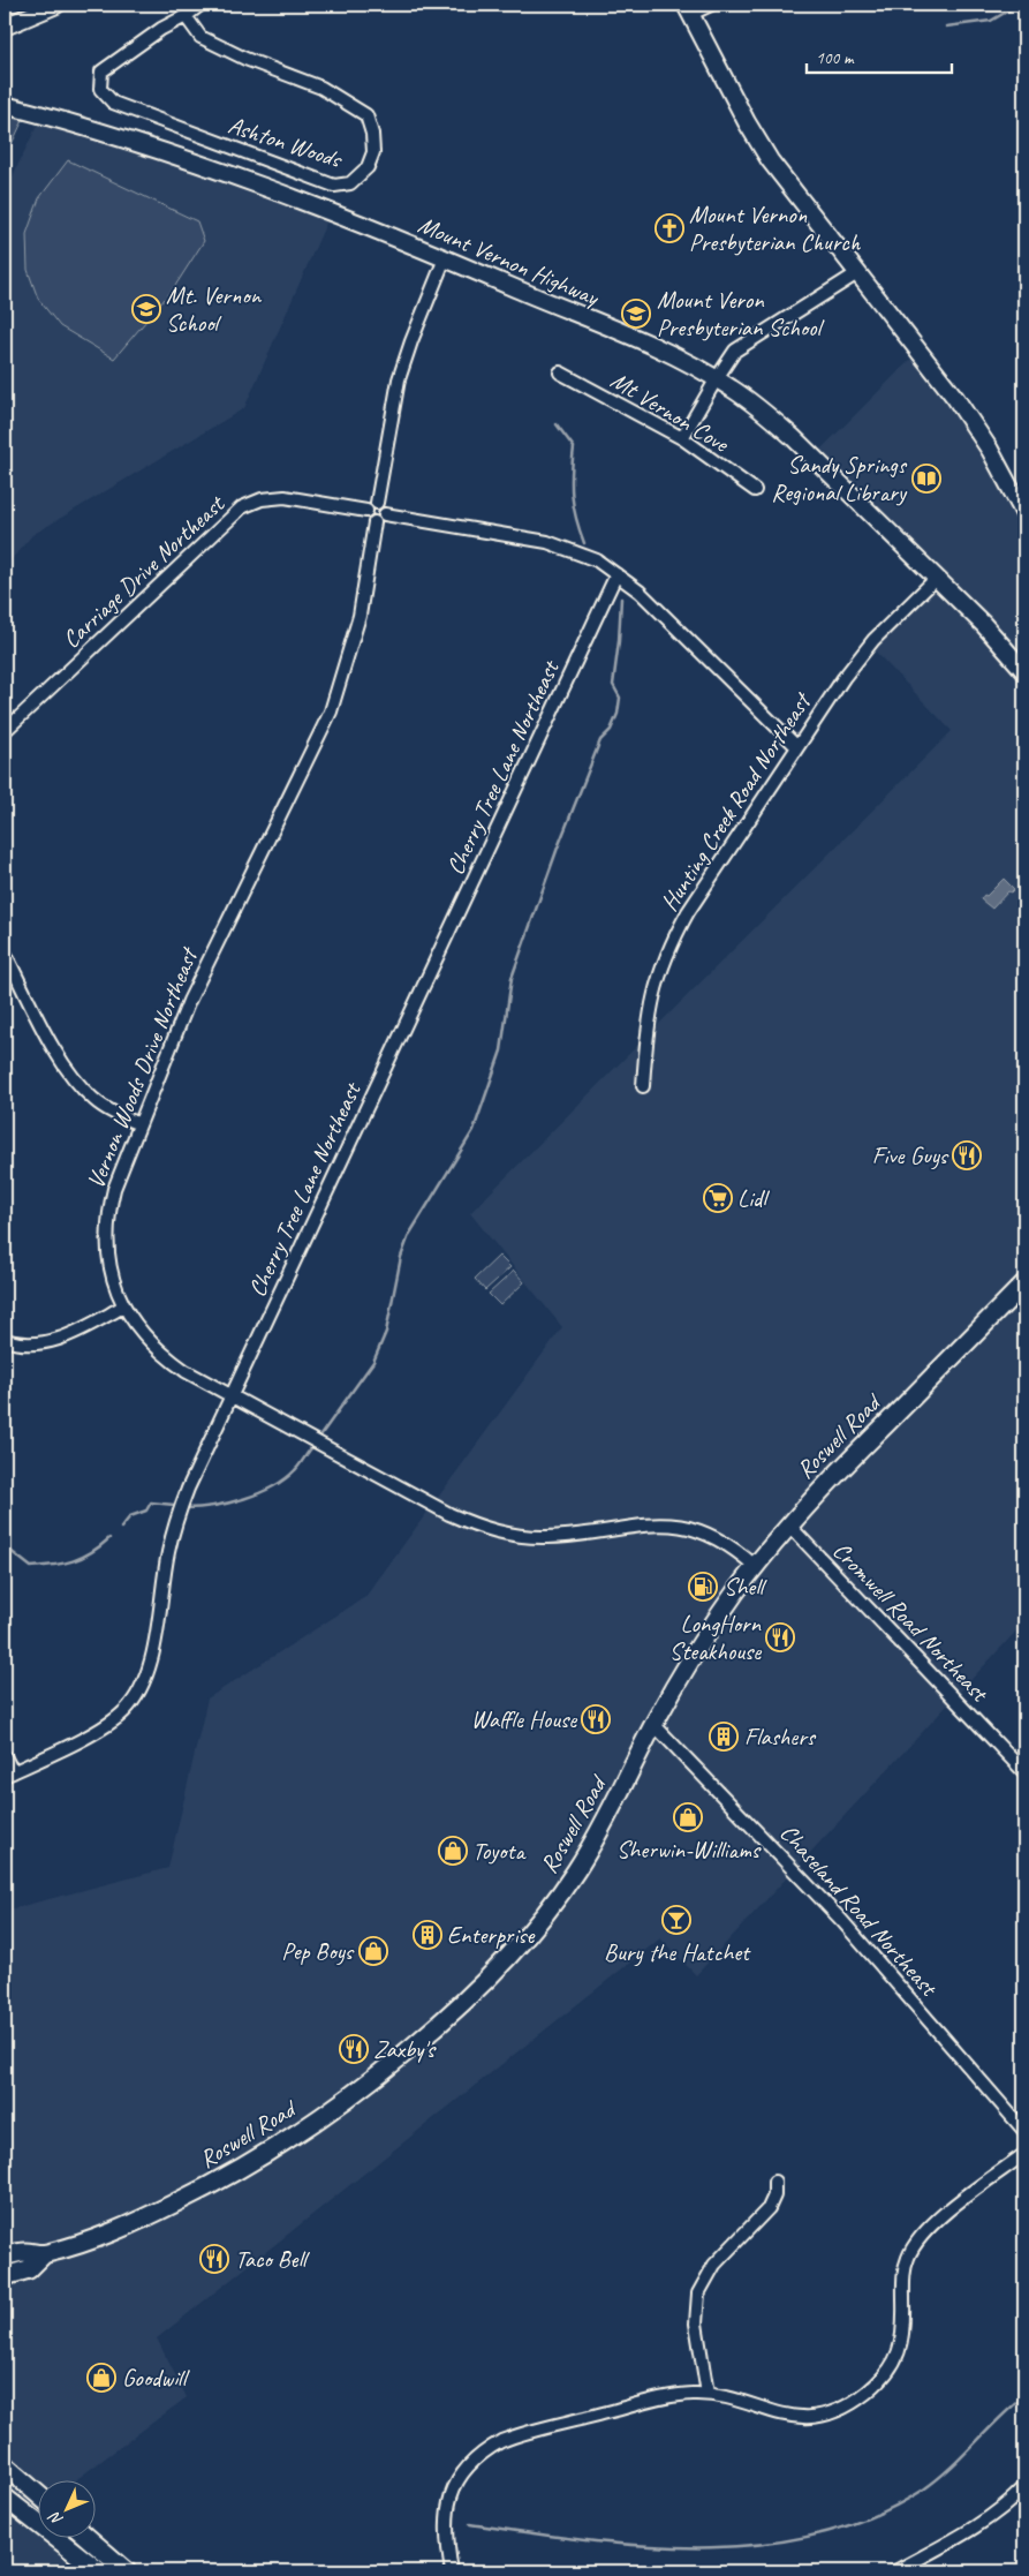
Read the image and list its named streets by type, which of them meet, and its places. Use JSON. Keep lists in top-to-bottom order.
{
  "streets": {
    "main road": ["Mount Vernon Highway", "Roswell Road"],
    "street": [
      "Ashton Woods",
      "Mt Vernon Cove",
      "Carriage Drive Northeast",
      "Cherry Tree Lane Northeast",
      "Hunting Creek Road Northeast",
      "Vernon Woods Drive Northeast",
      "Cromwell Road Northeast",
      "Chaseland Road Northeast"
    ]
  },
  "crossings": [
    ["Mount Vernon Highway", "Hunting Creek Road Northeast"],
    ["Carriage Drive Northeast", "Vernon Woods Drive Northeast"],
    ["Cherry Tree Lane Northeast", "Vernon Woods Drive Northeast"],
    ["Vernon Woods Drive Northeast", "Roswell Road"],
    ["Roswell Road", "Cromwell Road Northeast"],
    ["Roswell Road", "Chaseland Road Northeast"]
  ],
  "places": {
    "church": ["Mount Vernon Presbyterian Church"],
    "school or university": ["Mt. Vernon School", "Mount Veron Presbyterian School"],
    "library": ["Sandy Springs Regional Library"],
    "restaurant": [
      "Five Guys",
      "LongHorn Steakhouse",
      "Waffle House",
      "Zaxby's",
      "Taco Bell"
    ],
    "supermarket": ["Lidl"],
    "fuel station": ["Shell"],
    "building": ["Flashers", "Enterprise"],
    "shop": [
      "Sherwin-Williams",
      "Toyota",
      "Pep Boys",
      "Goodwill"
    ],
    "bar": ["Bury the Hatchet"]
  },
  "scale_bar": "100 m",
  "north": "bottom left"
}
